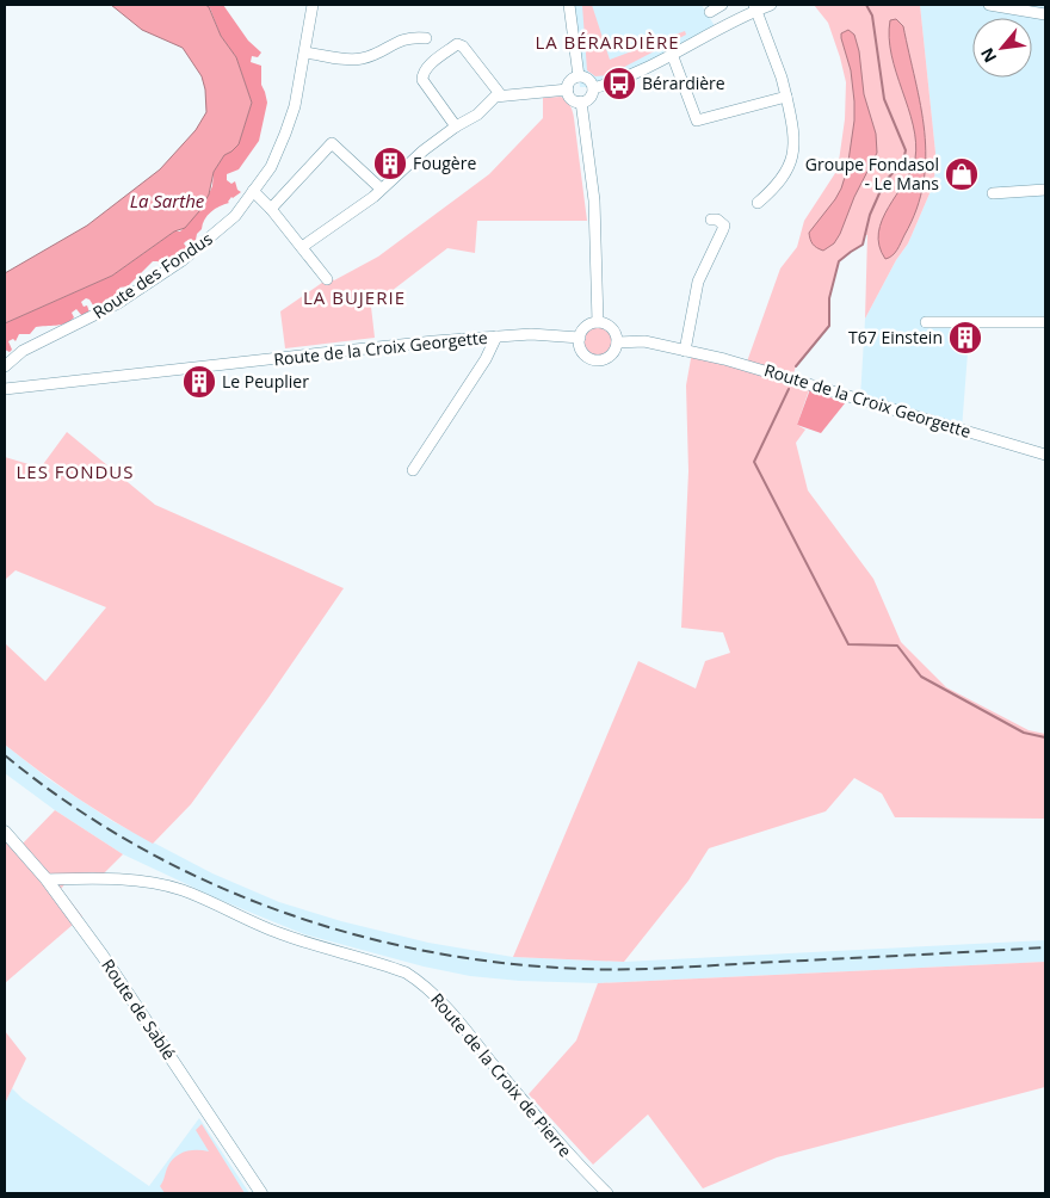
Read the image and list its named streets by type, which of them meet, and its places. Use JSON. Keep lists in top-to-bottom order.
{
  "streets": {
    "main road": ["Route de Sablé"],
    "street": ["Route des Fondus", "Route de la Croix Georgette", "Route de la Croix de Pierre"]
  },
  "crossings": [
    ["Route de Sablé", "Route de la Croix de Pierre"]
  ],
  "districts": ["LA BÉRARDIÈRE", "LA BUJERIE", "LES FONDUS"],
  "water": ["La Sarthe"],
  "places": {
    "bus stop": ["Bérardière"],
    "building": ["Fougère", "T67 Einstein", "Le Peuplier"],
    "shop": ["Groupe Fondasol - Le Mans"]
  },
  "north": "bottom left"
}
